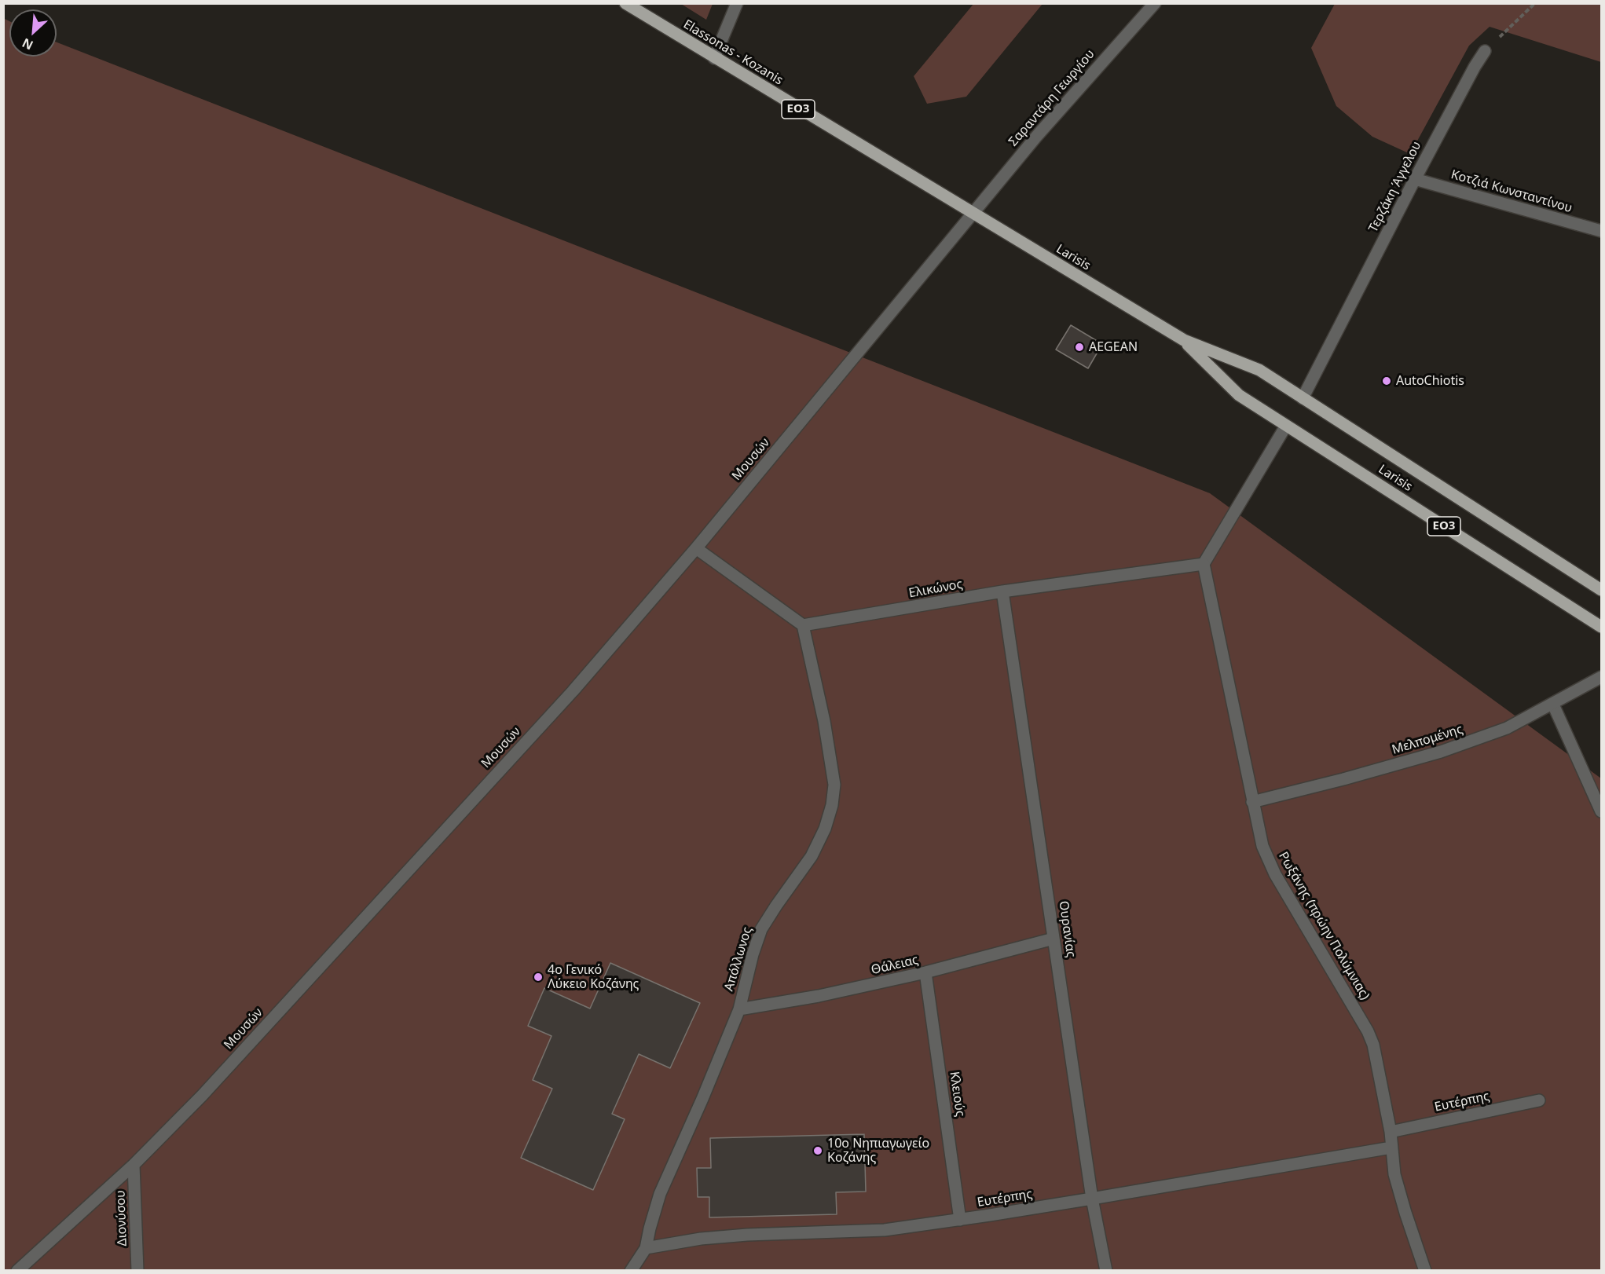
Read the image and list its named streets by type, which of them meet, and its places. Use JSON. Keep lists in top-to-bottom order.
{
  "streets": {
    "main road": ["Elassonas - Kozanis", "ΕΟ3", "Larisis"],
    "street": [
      "Σαραντάρη Γεωργίου",
      "Τερζάκη Άγγελου",
      "Κοτζιά Κωνσταντίνου",
      "Μουσών",
      "Ελικώνος",
      "Μελπομένης",
      "Ρωξάνης (πρώην Πολύμνιας)",
      "Ουρανίας",
      "Απόλλωνος",
      "Θάλειας",
      "Κλειούς",
      "Ευτέρπης",
      "Διονύσου"
    ]
  },
  "crossings": [
    ["Elassonas - Kozanis", "Σαραντάρη Γεωργίου"],
    ["Elassonas - Kozanis", "Larisis"],
    ["Elassonas - Kozanis", "Μουσών"],
    ["Σαραντάρη Γεωργίου", "Larisis"],
    ["Σαραντάρη Γεωργίου", "Μουσών"],
    ["Τερζάκη Άγγελου", "Κοτζιά Κωνσταντίνου"],
    ["Τερζάκη Άγγελου", "Larisis"],
    ["Larisis", "Μουσών"],
    ["Μουσών", "Διονύσου"],
    ["Ελικώνος", "Ρωξάνης (πρώην Πολύμνιας)"],
    ["Ελικώνος", "Ουρανίας"],
    ["Ελικώνος", "Απόλλωνος"],
    ["Μελπομένης", "Ρωξάνης (πρώην Πολύμνιας)"],
    ["Ρωξάνης (πρώην Πολύμνιας)", "Ευτέρπης"],
    ["Ουρανίας", "Θάλειας"],
    ["Ουρανίας", "Ευτέρπης"],
    ["Απόλλωνος", "Θάλειας"],
    ["Απόλλωνος", "Ευτέρπης"],
    ["Θάλειας", "Κλειούς"],
    ["Κλειούς", "Ευτέρπης"]
  ],
  "places": [
    "AEGEAN",
    "AutoChiotis",
    "4ο Γενικό Λύκειο Κοζάνης",
    "10ο Νηπιαγωγείο Κοζάνης"
  ],
  "north": "bottom left"
}
